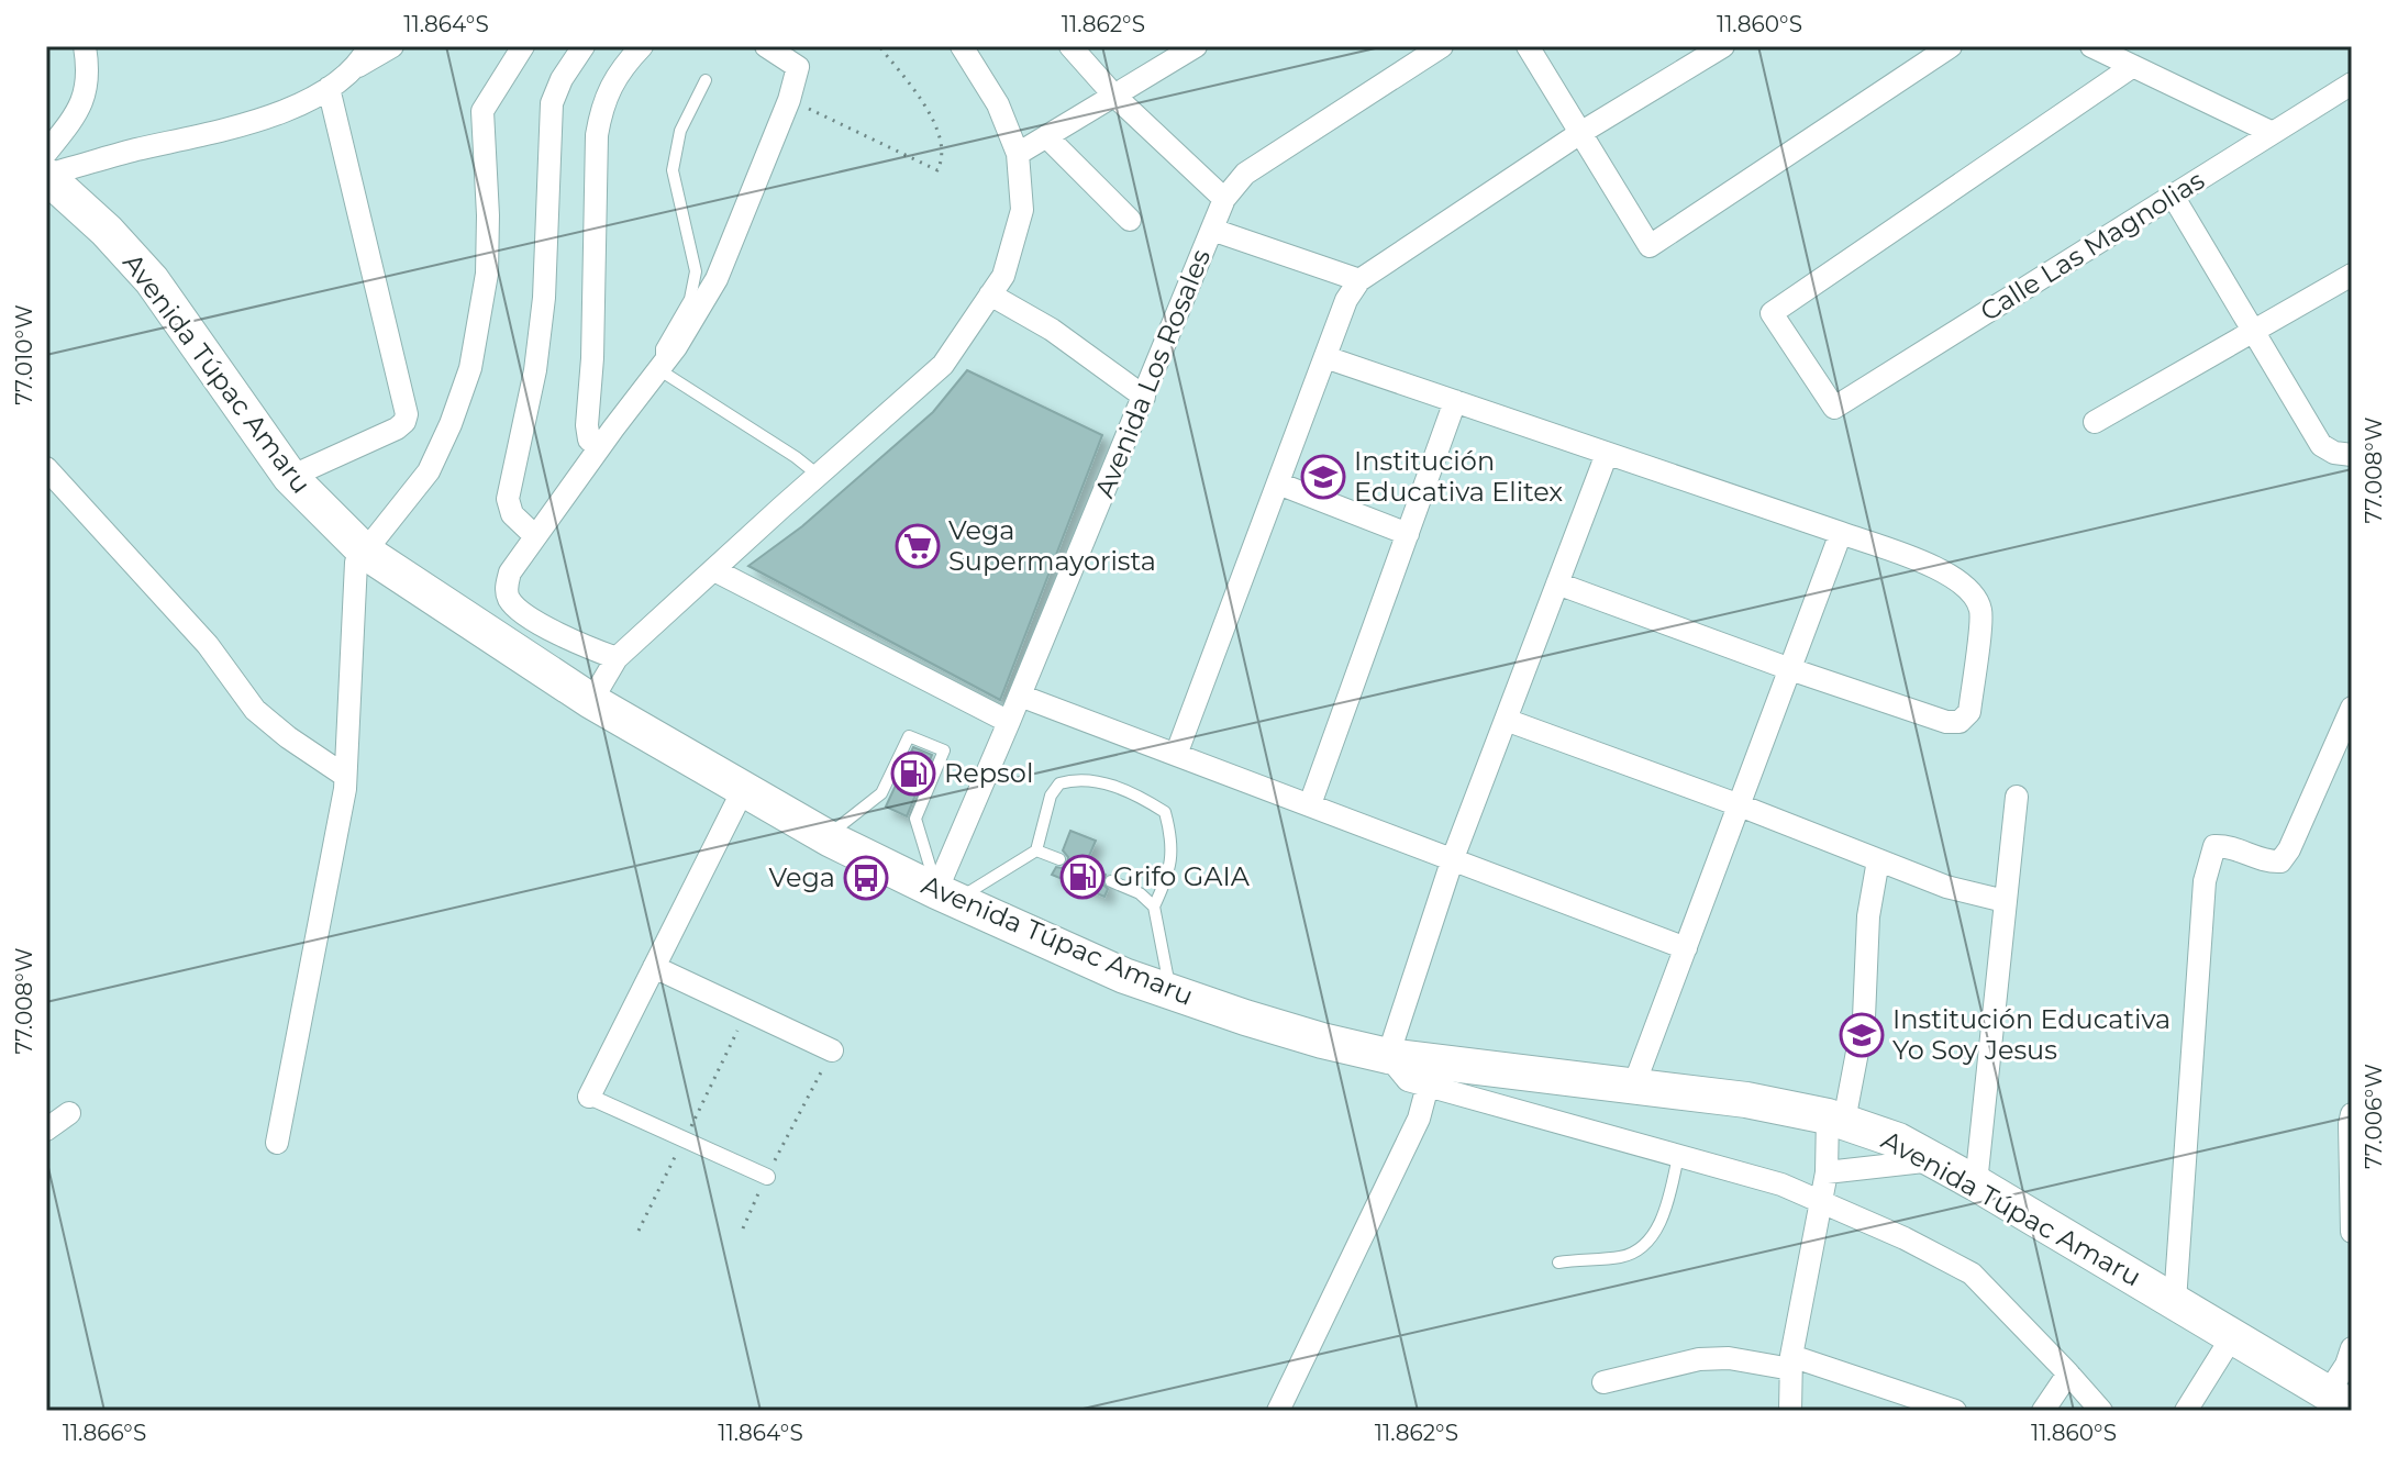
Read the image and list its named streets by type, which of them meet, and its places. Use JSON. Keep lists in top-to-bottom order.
{
  "streets": {
    "highway": ["Avenida Túpac Amaru"],
    "street": ["Calle Las Magnolias", "Avenida Los Rosales"]
  },
  "crossings": [
    ["Avenida Túpac Amaru", "Avenida Los Rosales"]
  ],
  "places": {
    "school or university": ["Institución Educativa Elitex", "Institución Educativa Yo Soy Jesus"],
    "supermarket": ["Vega Supermayorista"],
    "fuel station": ["Repsol", "Grifo GAIA"],
    "bus stop": ["Vega"]
  },
  "coordinates": [
    "11.864°S",
    "11.862°S",
    "11.860°S",
    "77.010°W",
    "77.008°W",
    "77.006°W",
    "11.866°S"
  ]
}
